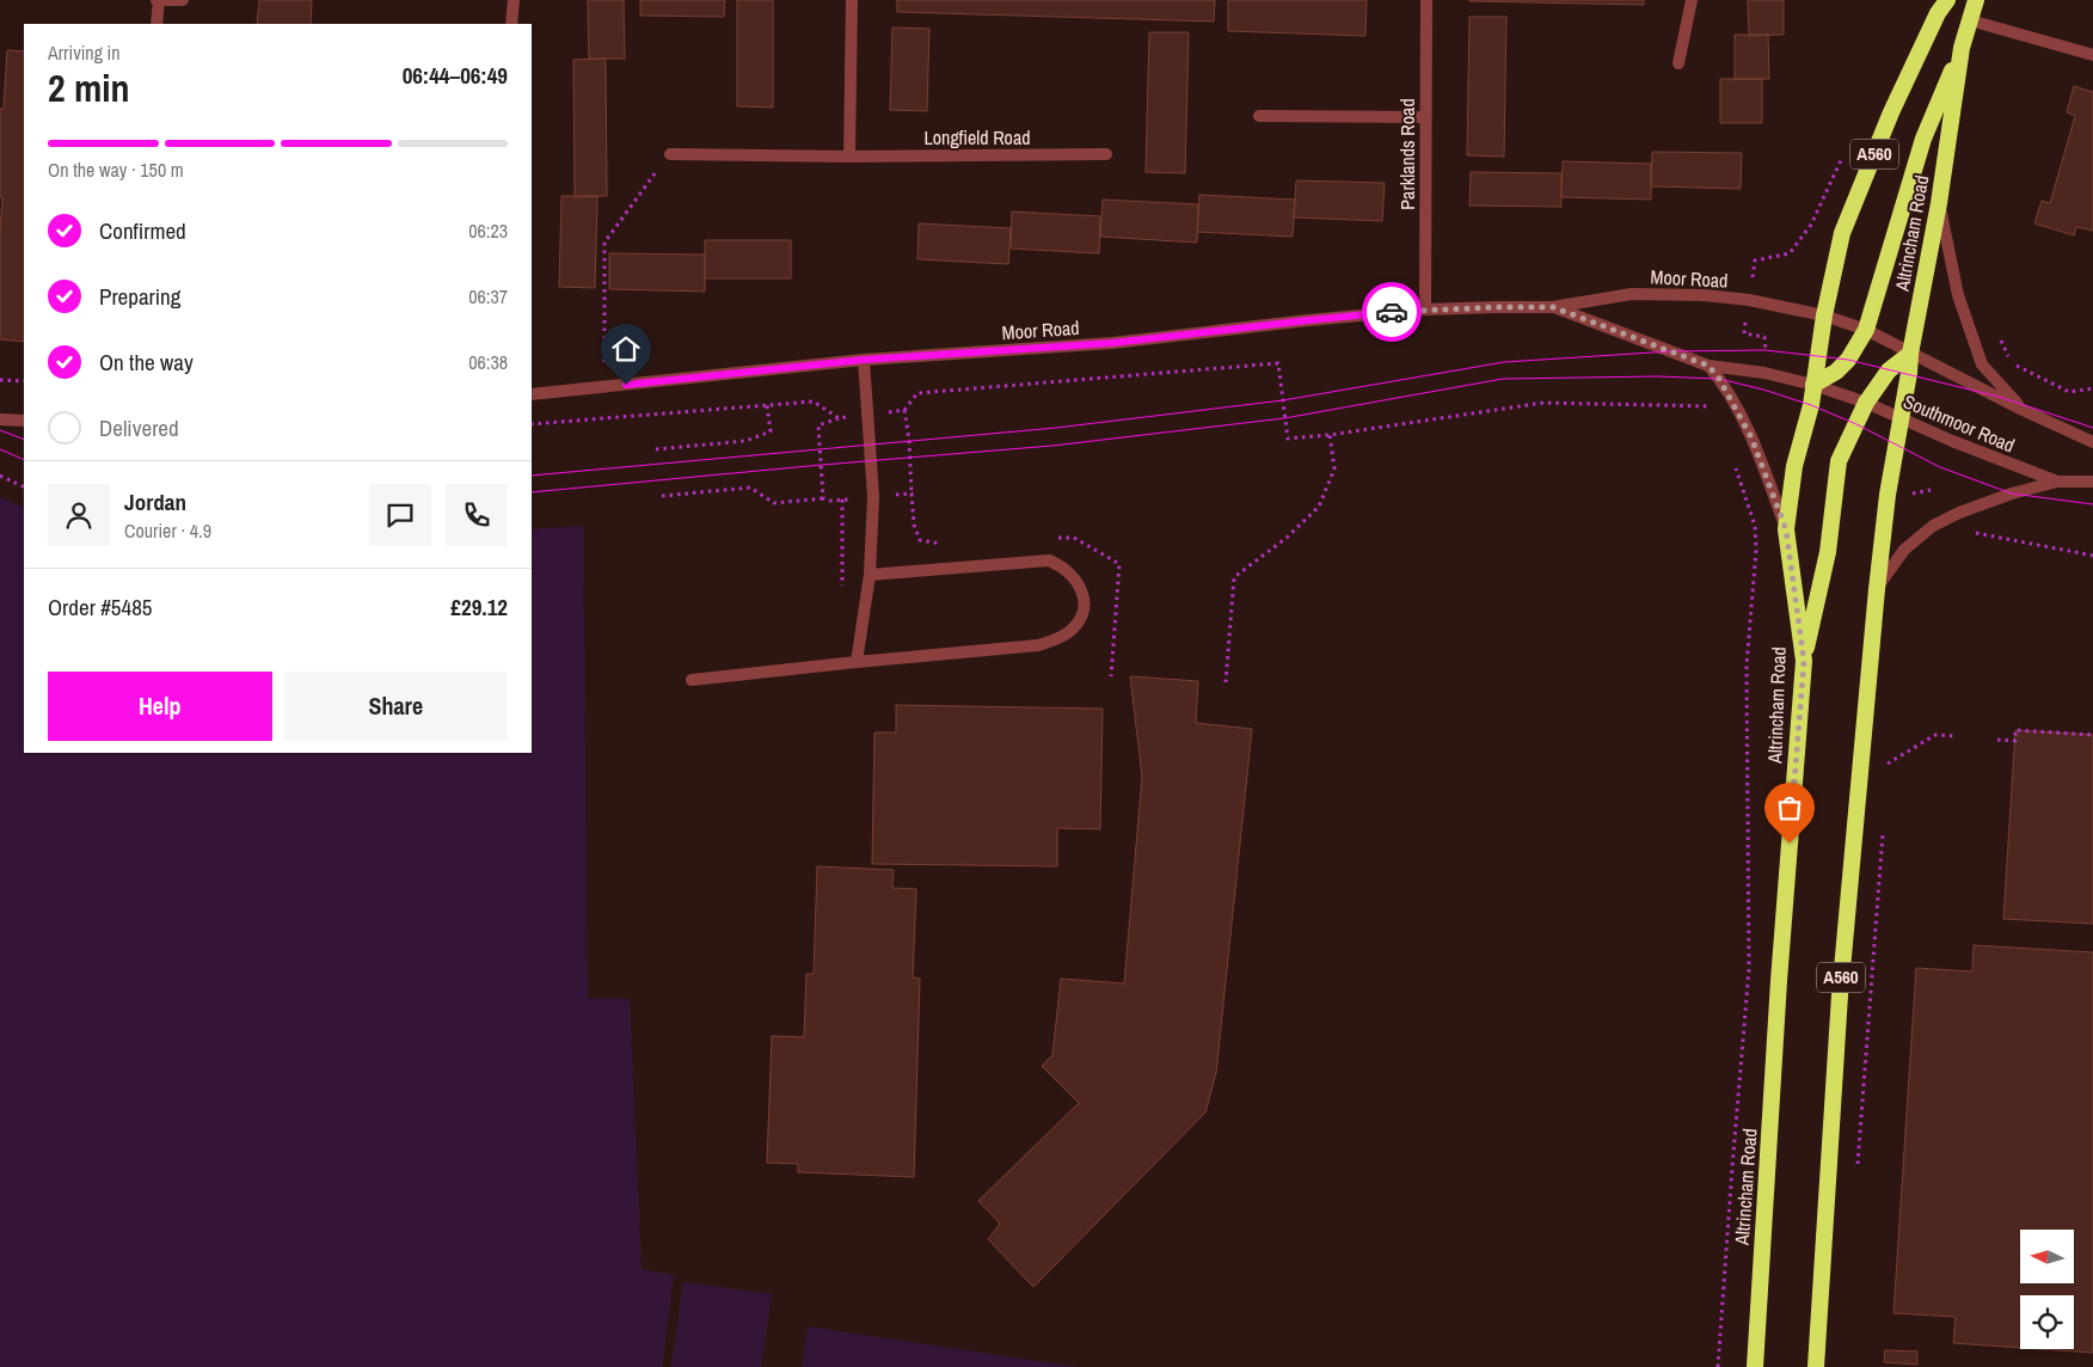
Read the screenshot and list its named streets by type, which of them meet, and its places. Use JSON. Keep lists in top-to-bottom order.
{
  "streets": {
    "highway": ["A560", "Altrincham Road"],
    "street": [
      "Longfield Road",
      "Parklands Road",
      "Moor Road",
      "Southmoor Road"
    ]
  },
  "crossings": [
    ["Parklands Road", "Moor Road"],
    ["Altrincham Road", "Moor Road"],
    ["Altrincham Road", "Southmoor Road"],
    ["Moor Road", "Southmoor Road"]
  ],
  "north": "left",
  "page": {
    "heading": ["2 min", "Arriving in", "06:44–06:49"],
    "panel": [
      "Jordan",
      "Courier · 4.9",
      "Order #5485",
      "£29.12"
    ],
    "bar": "On the way · 150 m",
    "list": [
      ["Confirmed", "06:23"],
      ["Preparing", "06:37"],
      ["On the way", "06:38"],
      "Delivered"
    ],
    "buttons": ["Help", "Share"]
  }
}
